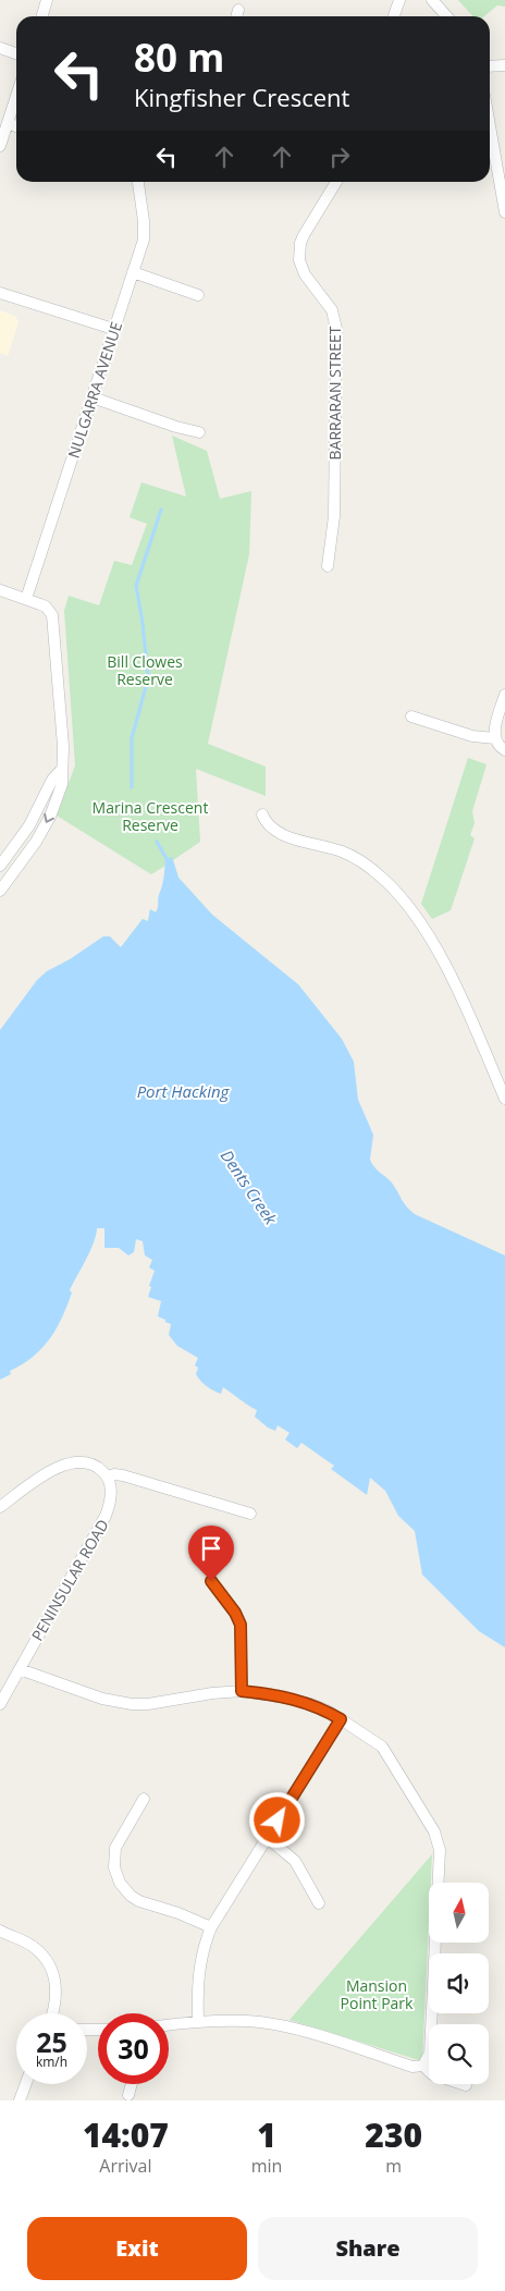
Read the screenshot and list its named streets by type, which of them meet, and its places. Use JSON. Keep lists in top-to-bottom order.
{
  "streets": {
    "street": ["NULGARRA AVENUE", "BARRARAN STREET", "PENINSULAR ROAD"]
  },
  "water": ["Port Hacking", "Dents Creek"],
  "parks": ["Bill Clowes Reserve", "Marina Crescent Reserve", "Mansion Point Park"],
  "north": "top",
  "page": {
    "turn": ["80 m", "Kingfisher Crescent"],
    "speed": "25 km/h",
    "limit": "30",
    "eta": [
      "14:07",
      "Arrival",
      "1",
      "min",
      "230",
      "m"
    ],
    "buttons": ["Exit", "Share"]
  }
}
